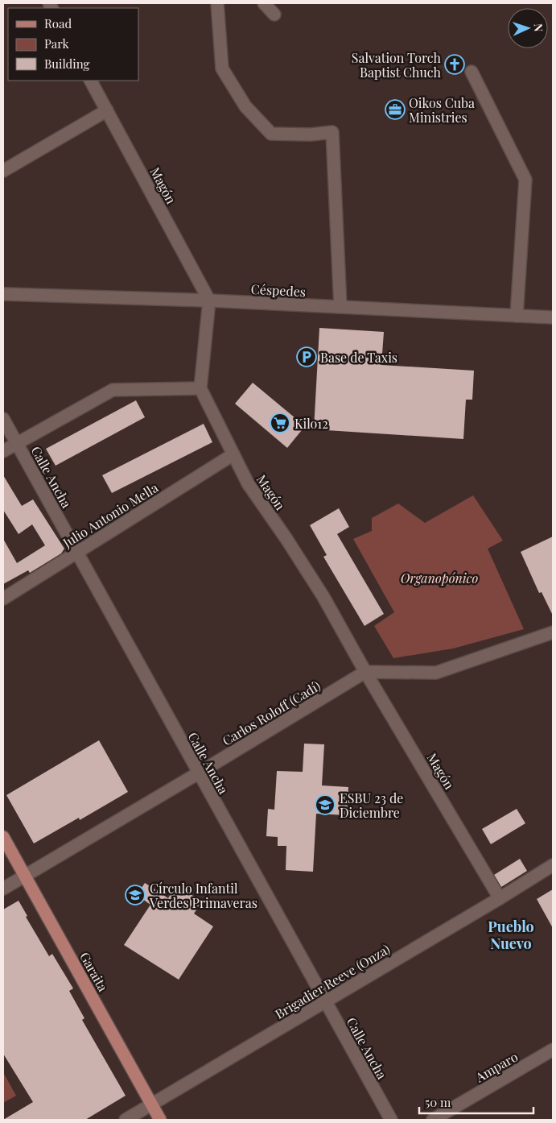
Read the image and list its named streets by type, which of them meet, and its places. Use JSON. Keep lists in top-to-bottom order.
{
  "streets": {
    "main road": ["Garaita"],
    "street": [
      "Magón",
      "Céspedes",
      "Calle Ancha",
      "Julio Antonio Mella",
      "Carlos Roloff (Cadí)",
      "Brigadier Reeve (Onza)",
      "Amparo"
    ]
  },
  "crossings": [
    ["Magón", "Céspedes"],
    ["Magón", "Julio Antonio Mella"],
    ["Magón", "Carlos Roloff (Cadí)"],
    ["Magón", "Brigadier Reeve (Onza)"],
    ["Calle Ancha", "Julio Antonio Mella"],
    ["Calle Ancha", "Carlos Roloff (Cadí)"],
    ["Calle Ancha", "Brigadier Reeve (Onza)"],
    ["Carlos Roloff (Cadí)", "Garaita"],
    ["Garaita", "Brigadier Reeve (Onza)"]
  ],
  "districts": ["Pueblo Nuevo"],
  "parks": ["Organopónico"],
  "places": {
    "church": ["Salvation Torch Baptist Chuch"],
    "office": ["Oikos Cuba Ministries"],
    "parking": ["Base de Taxis"],
    "supermarket": ["Kilo12"],
    "school or university": ["ESBU 23 de Diciembre", "Círculo Infantil Verdes Primaveras"]
  },
  "legend": ["Road", "Park", "Building"],
  "scale_bar": "50 m",
  "north": "right"
}
